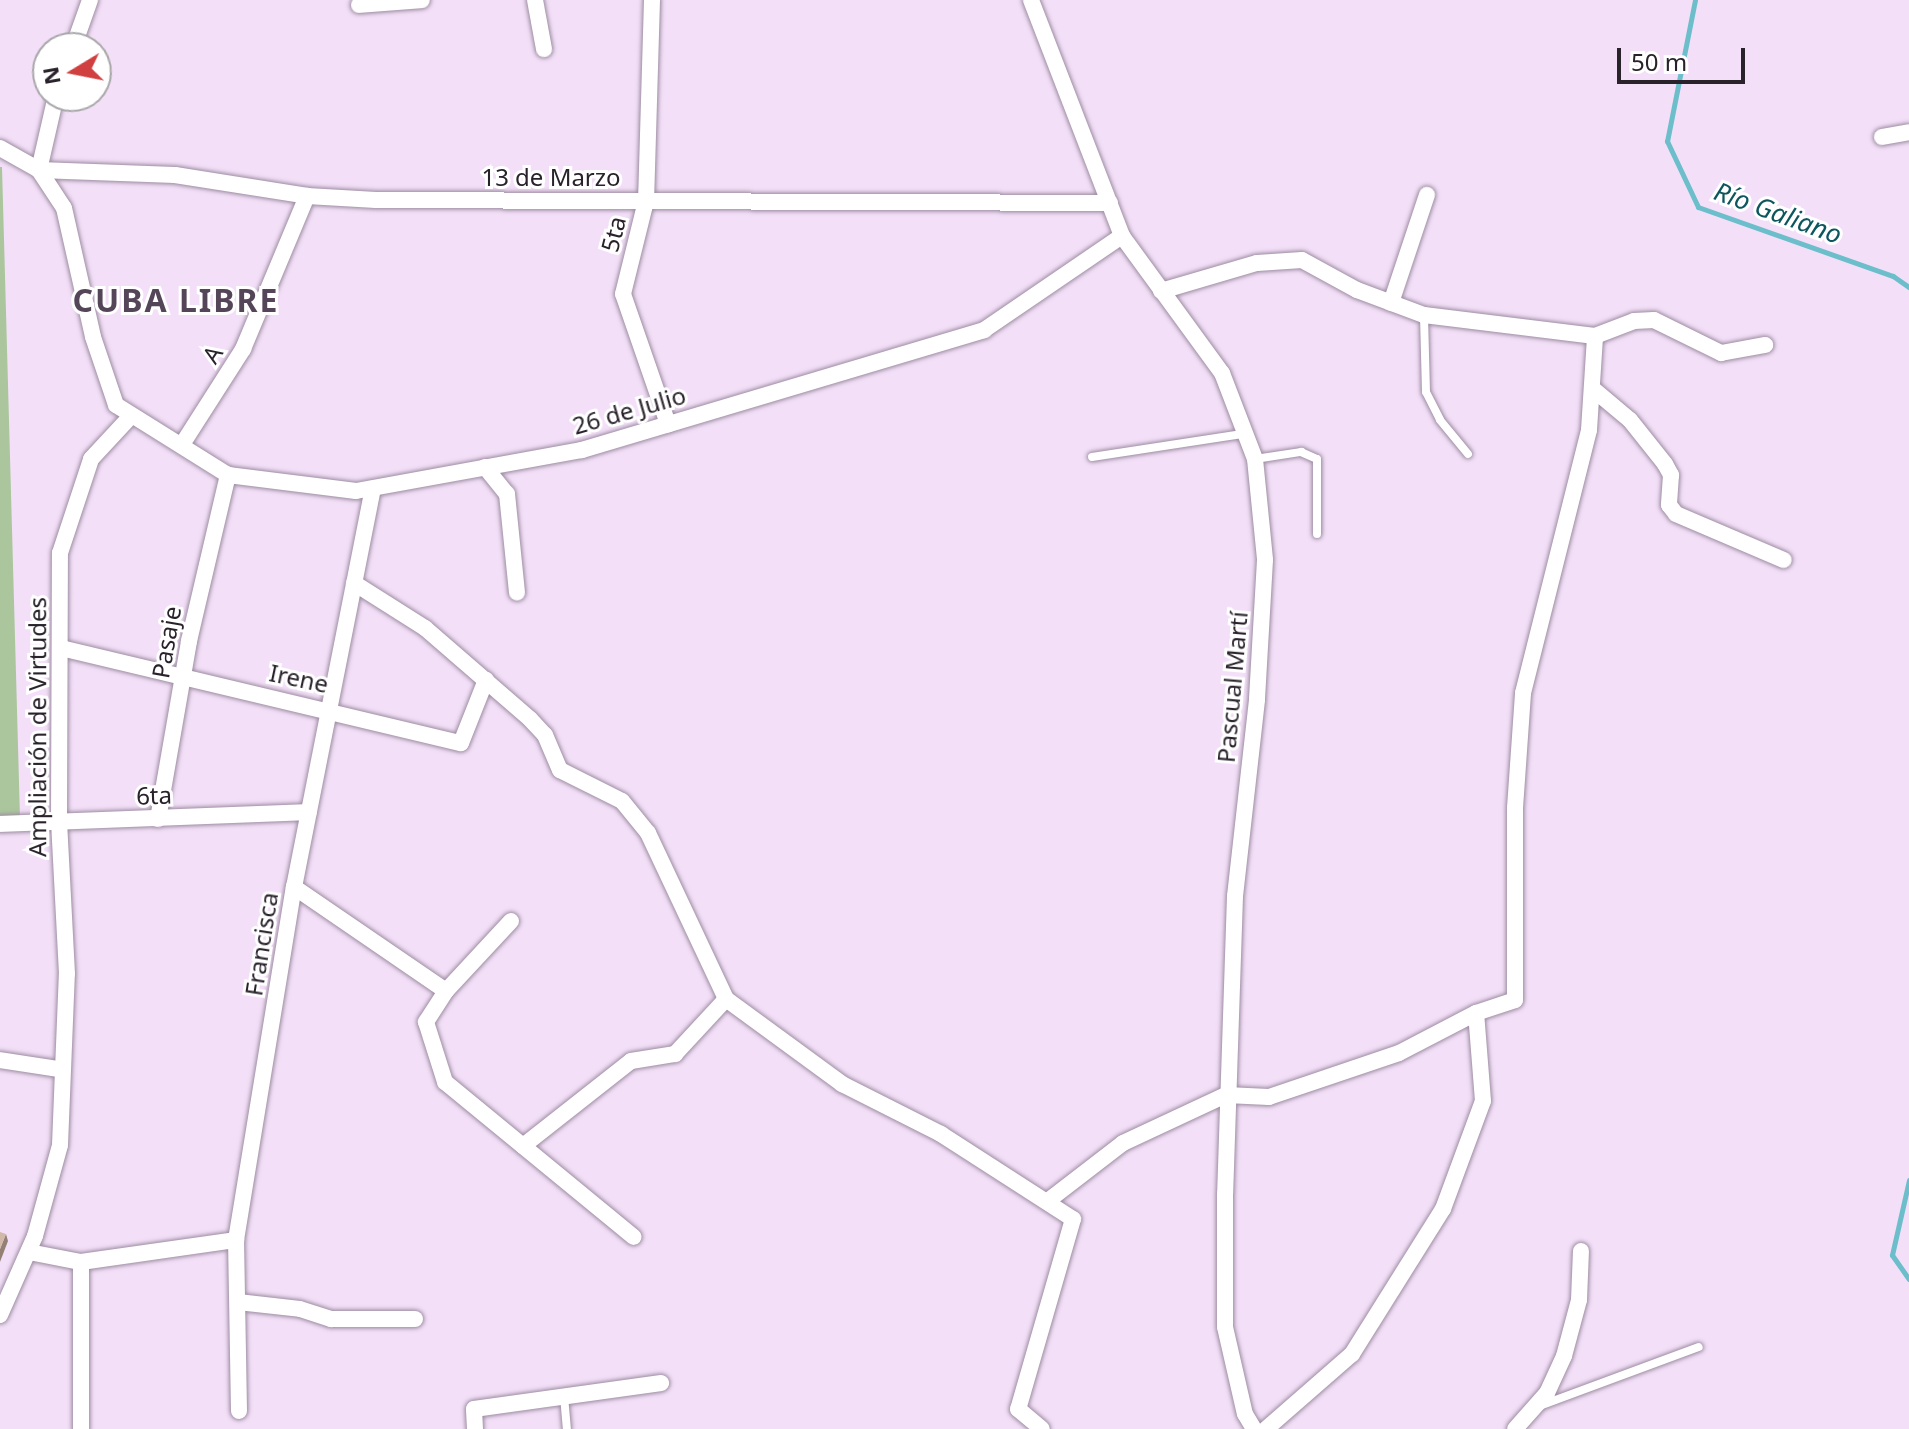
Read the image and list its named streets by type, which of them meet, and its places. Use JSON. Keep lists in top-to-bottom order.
{
  "streets": {
    "street": [
      "13 de Marzo",
      "5ta",
      "A",
      "26 de Julio",
      "Pasaje",
      "Irene",
      "Pascual Martí",
      "Ampliación de Virtudes",
      "6ta",
      "Francisca"
    ]
  },
  "crossings": [
    ["13 de Marzo", "5ta"],
    ["13 de Marzo", "A"],
    ["13 de Marzo", "Pascual Martí"],
    ["5ta", "26 de Julio"],
    ["A", "26 de Julio"],
    ["26 de Julio", "Pasaje"],
    ["26 de Julio", "Pascual Martí"],
    ["26 de Julio", "Ampliación de Virtudes"],
    ["26 de Julio", "Francisca"],
    ["Pasaje", "Irene"],
    ["Pasaje", "6ta"],
    ["Irene", "Ampliación de Virtudes"],
    ["Irene", "Francisca"],
    ["Ampliación de Virtudes", "6ta"],
    ["6ta", "Francisca"]
  ],
  "districts": ["CUBA LIBRE"],
  "water": ["Río Galiano"],
  "scale_bar": "50 m",
  "north": "left"
}
